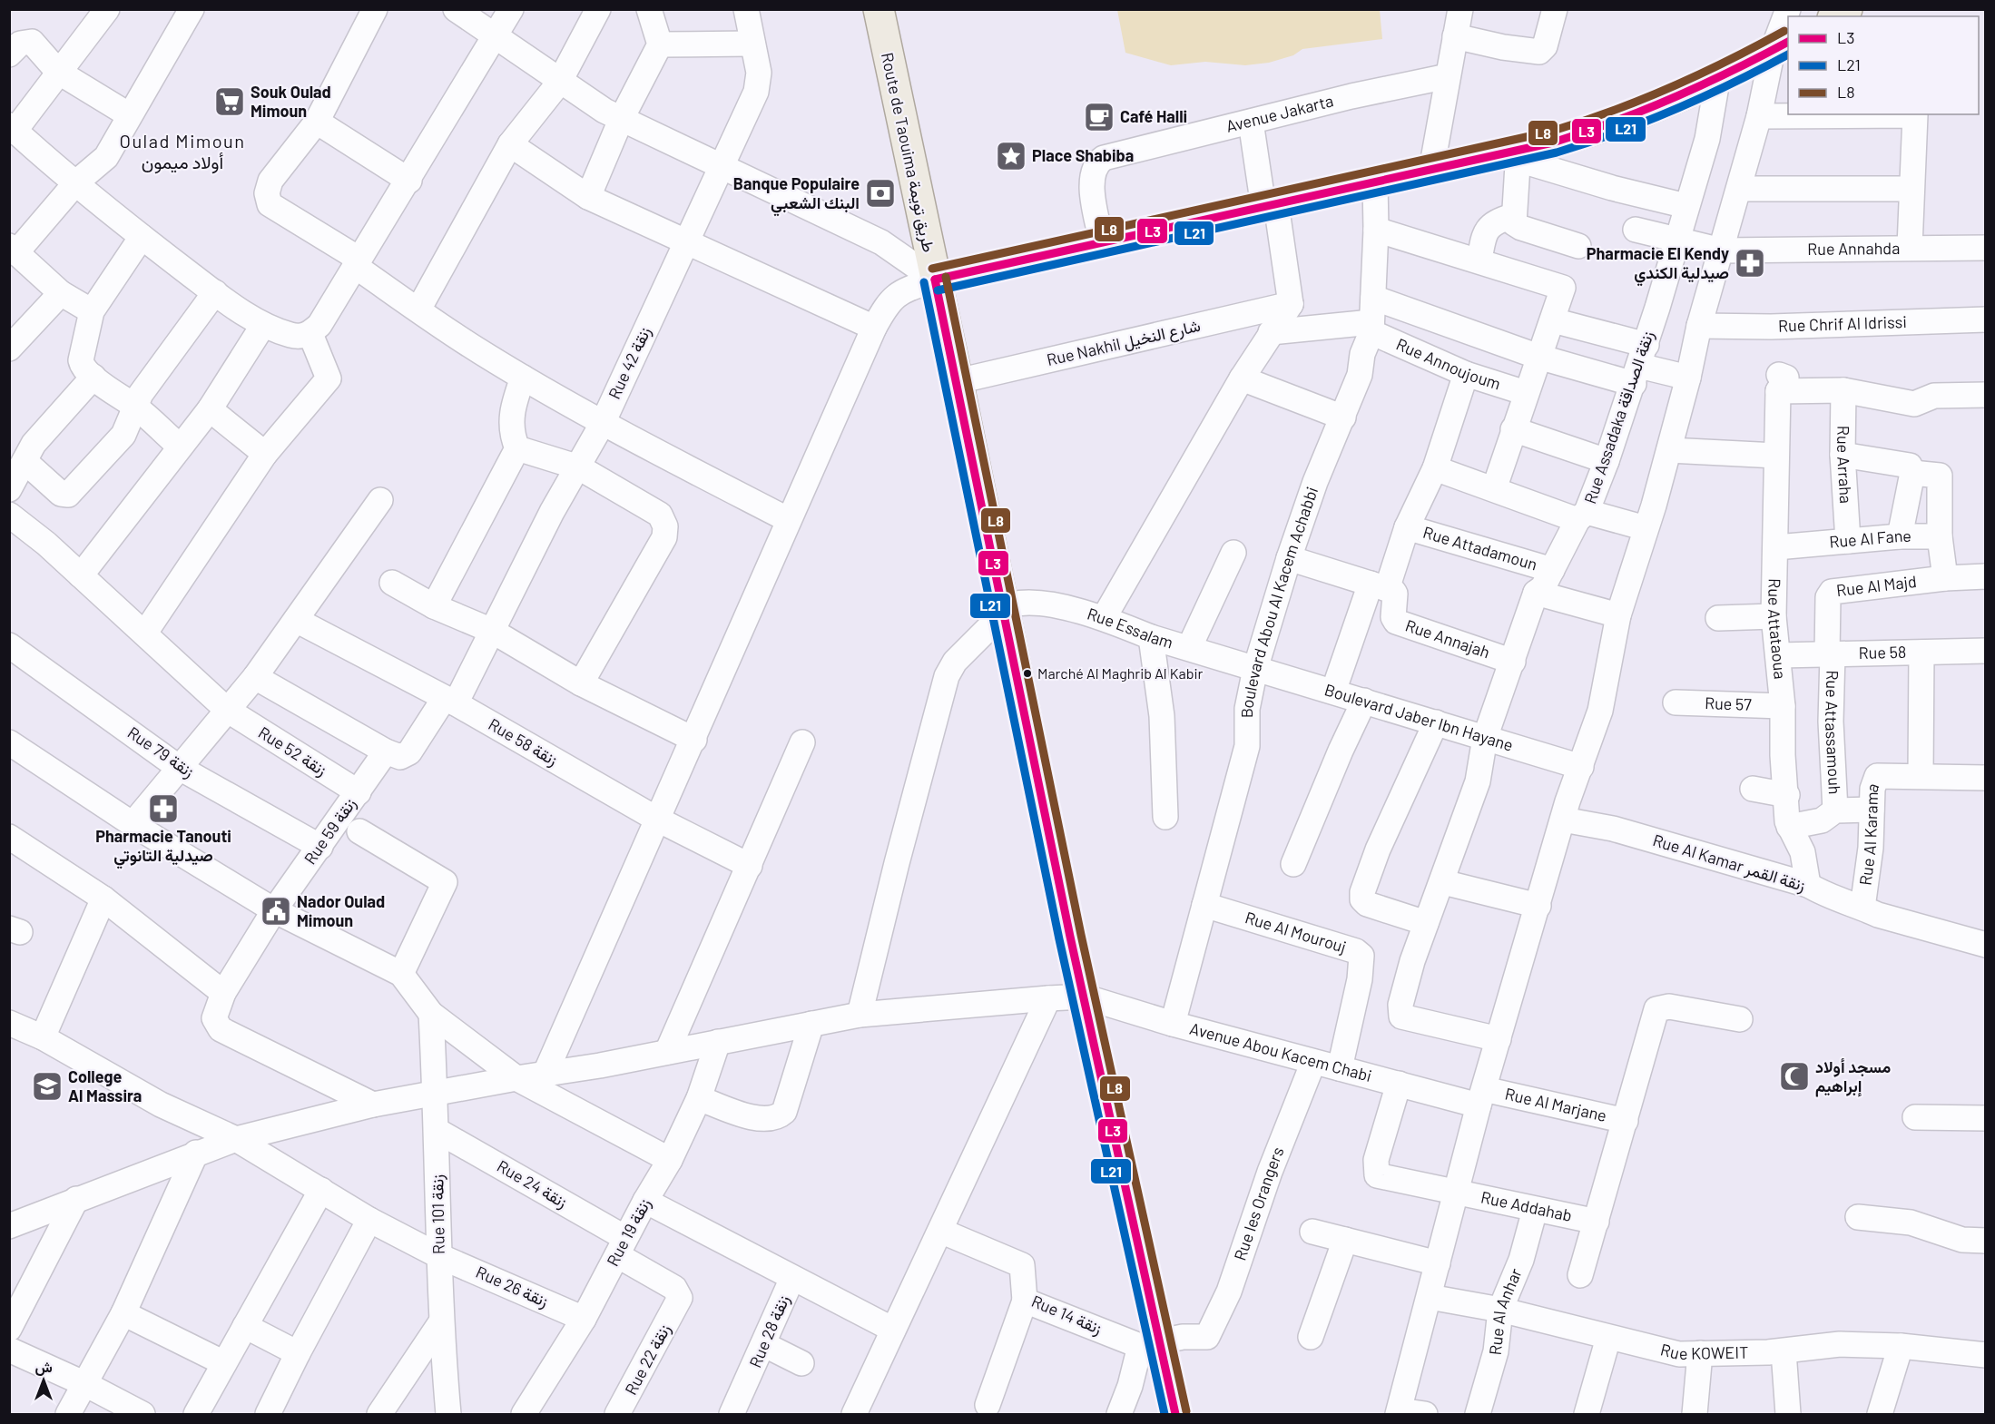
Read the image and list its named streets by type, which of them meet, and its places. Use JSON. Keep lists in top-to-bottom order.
{
  "streets": {
    "main road": ["Route de Taouima طريق تويمة"],
    "street": [
      "Avenue Jakarta",
      "Rue Annahda",
      "Rue Chrif Al Idrissi",
      "Rue Nakhil شارع النخيل",
      "Rue 42 زنقة",
      "Rue Annoujoum",
      "Rue Assadaka زنقة الصداقة",
      "Rue Arraha",
      "Rue Al Fane",
      "Rue Attadamoun",
      "Rue Al Majd",
      "Boulevard Abou Al Kacem Achabbi",
      "Rue Attataoua",
      "Rue Essalam",
      "Rue Annajah",
      "Rue 58",
      "Rue 57",
      "Boulevard Jaber Ibn Hayane",
      "Rue Attassamouh",
      "Rue 58 زنقة",
      "Rue 52 زنقة",
      "Rue 79 زنقة",
      "Rue 59 زنقة",
      "Rue Al Karama",
      "Rue Al Kamar زنقة القمر",
      "Rue Al Mourouj",
      "Avenue Abou Kacem Chabi",
      "Rue Al Marjane",
      "Rue 24 زنقة",
      "Rue les Orangers",
      "Rue Addahab",
      "Rue 101 زنقة",
      "Rue 19 زنقة",
      "Rue 26 زنقة",
      "Rue Al Anhar",
      "Rue 14 زنقة",
      "Rue 28 زنقة",
      "Rue KOWEIT",
      "Rue 22 زنقة"
    ]
  },
  "crossings": [
    ["Route de Taouima طريق تويمة", "Rue Nakhil شارع النخيل"],
    ["Route de Taouima طريق تويمة", "Rue Essalam"],
    ["Route de Taouima طريق تويمة", "Avenue Abou Kacem Chabi"],
    ["Route de Taouima طريق تويمة", "Rue les Orangers"],
    ["Route de Taouima طريق تويمة", "Rue 14 زنقة"],
    ["Rue Annahda", "Rue Assadaka زنقة الصداقة"],
    ["Rue 42 زنقة", "Rue 58 زنقة"],
    ["Rue 42 زنقة", "Rue 59 زنقة"],
    ["Rue Annoujoum", "Boulevard Abou Al Kacem Achabbi"],
    ["Rue Assadaka زنقة الصداقة", "Rue Attadamoun"],
    ["Rue Assadaka زنقة الصداقة", "Rue Annajah"],
    ["Rue Assadaka زنقة الصداقة", "Boulevard Jaber Ibn Hayane"],
    ["Rue Arraha", "Rue Al Fane"],
    ["Rue Arraha", "Rue Attataoua"],
    ["Rue Al Fane", "Rue Attataoua"],
    ["Rue Al Majd", "Rue 58"],
    ["Rue Al Majd", "Rue Attassamouh"],
    ["Boulevard Abou Al Kacem Achabbi", "Rue Essalam"],
    ["Boulevard Abou Al Kacem Achabbi", "Boulevard Jaber Ibn Hayane"],
    ["Boulevard Abou Al Kacem Achabbi", "Rue Al Mourouj"],
    ["Boulevard Abou Al Kacem Achabbi", "Avenue Abou Kacem Chabi"],
    ["Rue Attataoua", "Rue 58"],
    ["Rue Attataoua", "Rue 57"],
    ["Rue Attataoua", "Rue Al Kamar زنقة القمر"],
    ["Rue Essalam", "Boulevard Jaber Ibn Hayane"],
    ["Rue 58", "Rue Attassamouh"],
    ["Rue 52 زنقة", "Rue 59 زنقة"],
    ["Rue 79 زنقة", "Rue 59 زنقة"],
    ["Rue 59 زنقة", "Avenue Abou Kacem Chabi"],
    ["Rue Al Karama", "Rue Al Kamar زنقة القمر"],
    ["Rue Al Mourouj", "Avenue Abou Kacem Chabi"],
    ["Avenue Abou Kacem Chabi", "Rue Al Marjane"],
    ["Avenue Abou Kacem Chabi", "Rue les Orangers"],
    ["Avenue Abou Kacem Chabi", "Rue Addahab"],
    ["Avenue Abou Kacem Chabi", "Rue 101 زنقة"],
    ["Avenue Abou Kacem Chabi", "Rue 19 زنقة"],
    ["Avenue Abou Kacem Chabi", "Rue 26 زنقة"],
    ["Rue 24 زنقة", "Rue 101 زنقة"],
    ["Rue 24 زنقة", "Rue 19 زنقة"],
    ["Rue 24 زنقة", "Rue 22 زنقة"],
    ["Rue les Orangers", "Rue 14 زنقة"],
    ["Rue Addahab", "Rue Al Anhar"],
    ["Rue 101 زنقة", "Rue 26 زنقة"],
    ["Rue 19 زنقة", "Rue 26 زنقة"],
    ["Rue Al Anhar", "Rue KOWEIT"]
  ],
  "districts": ["Oulad Mimoun أولاد ميمون"],
  "places": {
    "supermarket": ["Souk Oulad Mimoun"],
    "cafe": ["Café Halli"],
    "place": ["Place Shabiba"],
    "bank": ["Banque Populaire البنك الشعبي"],
    "pharmacy": ["Pharmacie El Kendy صيدلية الكندي", "Pharmacie Tanouti صيدلية التانوتي"],
    "other": ["Marché Al Maghrib Al Kabir"],
    "public building": ["Nador Oulad Mimoun"],
    "mosque": ["مسجد أولاد إبراهيم"],
    "school or university": ["College Al Massira"]
  },
  "lines": ["transit line L8", "transit line L3", "transit line L21"],
  "legend": ["L3", "L21", "L8"],
  "north": "top"
}
